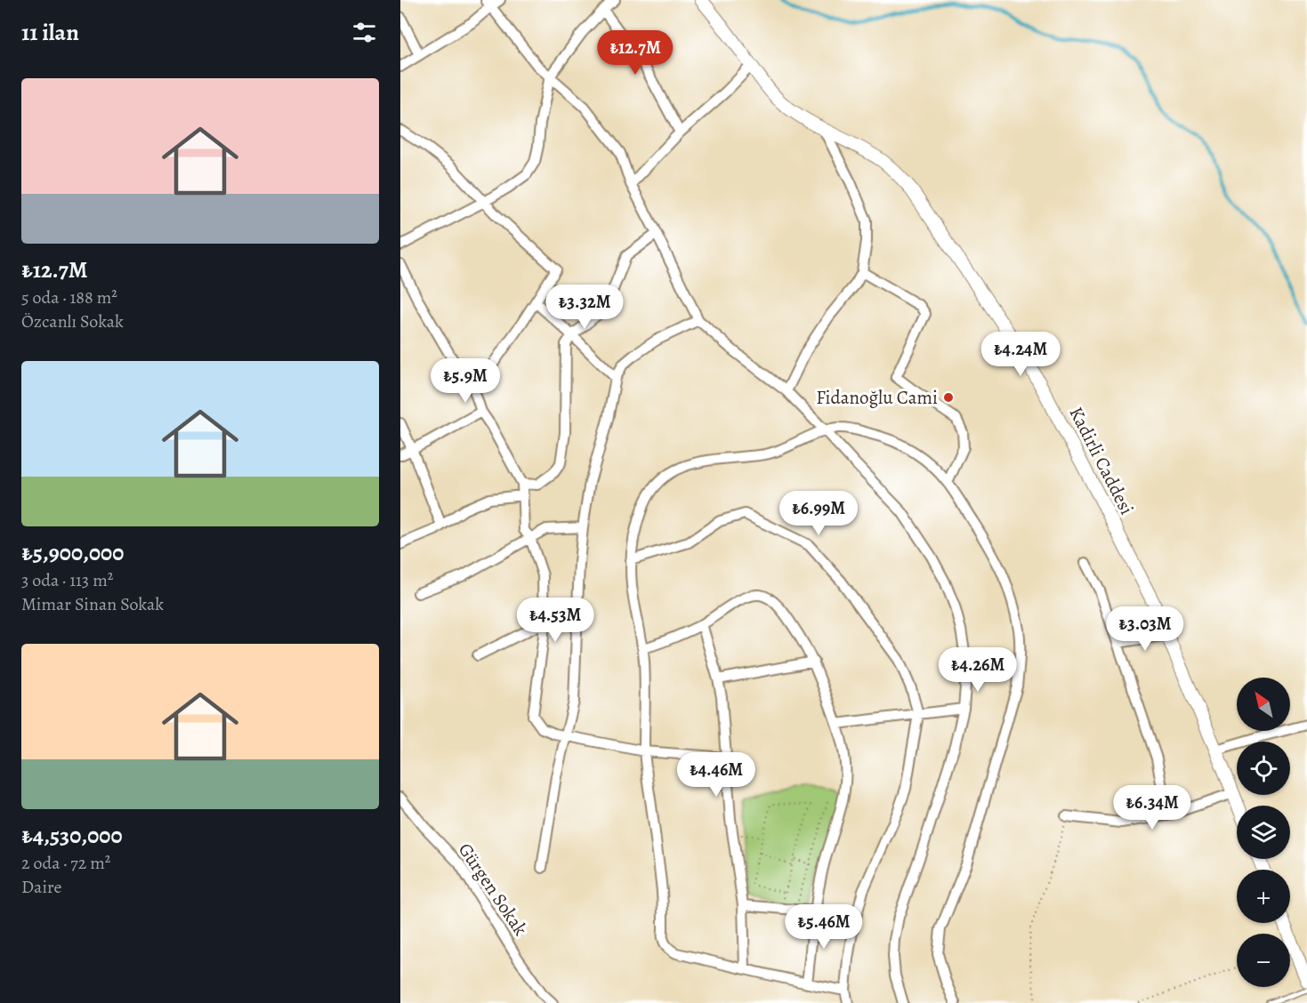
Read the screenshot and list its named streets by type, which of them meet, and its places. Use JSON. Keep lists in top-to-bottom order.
{
  "streets": {
    "main road": ["Kadirli Caddesi"],
    "street": ["Gürgen Sokak"]
  },
  "places": ["Fidanoğlu Cami"],
  "north": "top left",
  "page": {
    "heading": "11 ilan",
    "price": [
      "₺12.7M",
      "₺3.32M",
      "₺4.24M",
      "₺5.9M",
      "₺6.99M",
      "₺4.53M",
      "₺3.03M",
      "₺4.26M",
      "₺4.46M",
      "₺6.34M",
      "₺5.46M"
    ],
    "list": [
      {
        "name": "₺12.7M",
        "note": "5 oda · 188 m² · Özcanlı Sokak"
      },
      {
        "name": "₺5,900,000",
        "note": "3 oda · 113 m² · Mimar Sinan Sokak"
      },
      {
        "name": "₺4,530,000",
        "note": "2 oda · 72 m² · Daire"
      }
    ],
    "map_buttons": ["+", "−"]
  }
}
